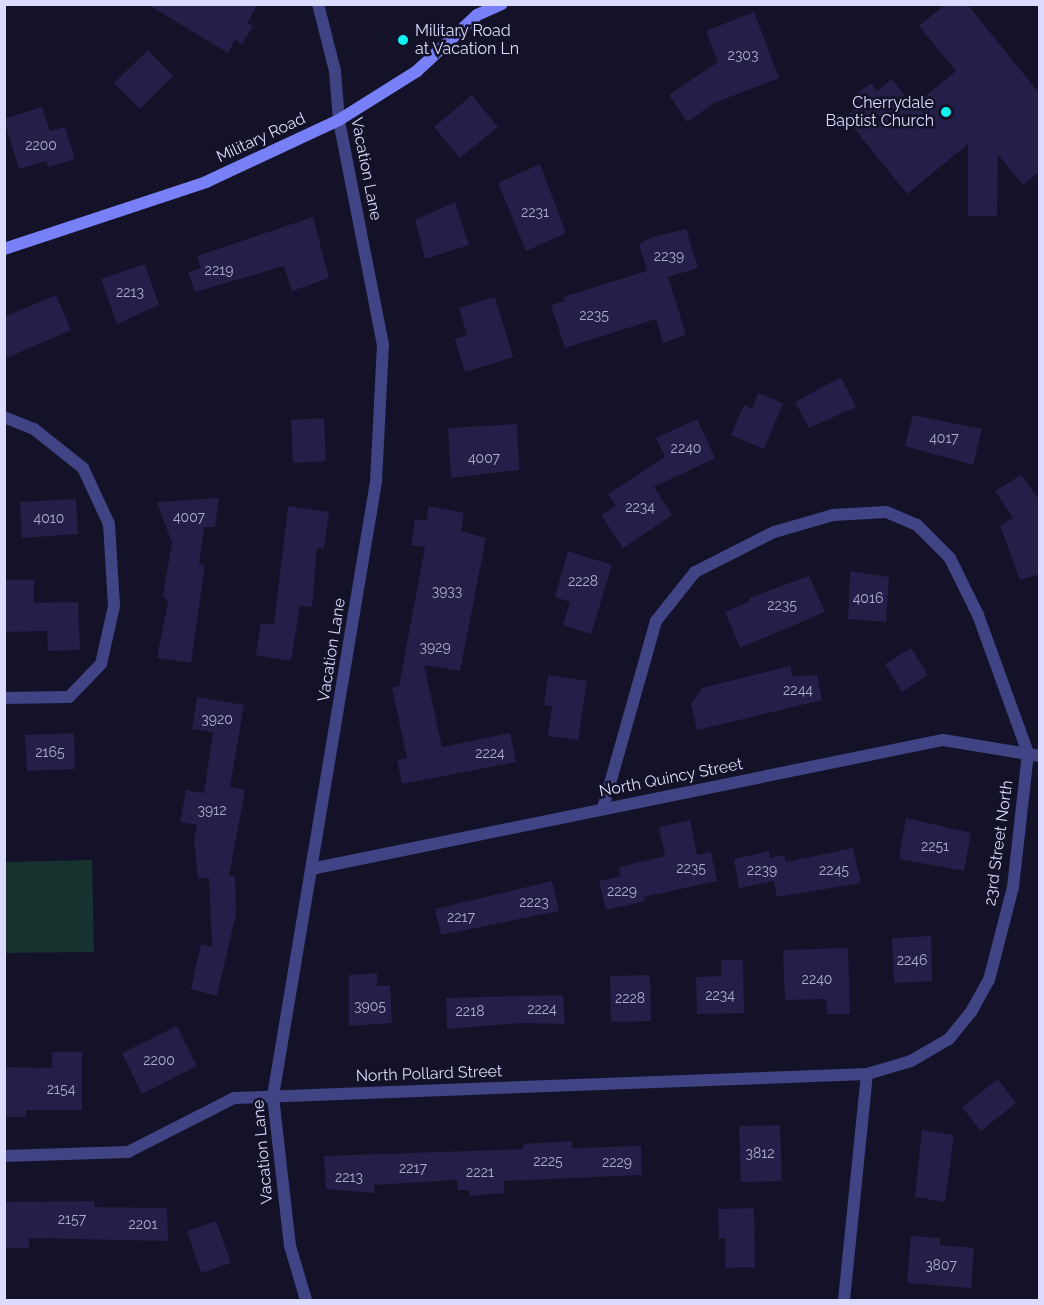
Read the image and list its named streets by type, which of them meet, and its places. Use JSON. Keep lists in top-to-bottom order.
{
  "streets": {
    "main road": ["Military Road"],
    "street": [
      "Vacation Lane",
      "North Quincy Street",
      "23rd Street North",
      "North Pollard Street"
    ]
  },
  "crossings": [
    ["Military Road", "Vacation Lane"],
    ["Vacation Lane", "North Quincy Street"],
    ["Vacation Lane", "North Pollard Street"],
    ["North Quincy Street", "23rd Street North"],
    ["23rd Street North", "North Pollard Street"]
  ],
  "places": ["Military Road at Vacation Ln", "Cherrydale Baptist Church"],
  "house_numbers": [
    "2303",
    "2200",
    "2231",
    "2239",
    "2219",
    "2213",
    "2235",
    "4017",
    "2240",
    "4007",
    "2234",
    "4007",
    "4010",
    "2228",
    "3933",
    "4016",
    "2235",
    "3929",
    "2244",
    "3920",
    "2165",
    "2224",
    "3912",
    "2251",
    "2235",
    "2239",
    "2245",
    "2229",
    "2223",
    "2217",
    "2246",
    "2240",
    "2234",
    "2228",
    "3905",
    "2224",
    "2218",
    "2200",
    "2154",
    "3812",
    "2225",
    "2229",
    "2217",
    "2221",
    "2213",
    "2157",
    "2201",
    "3807"
  ]
}
